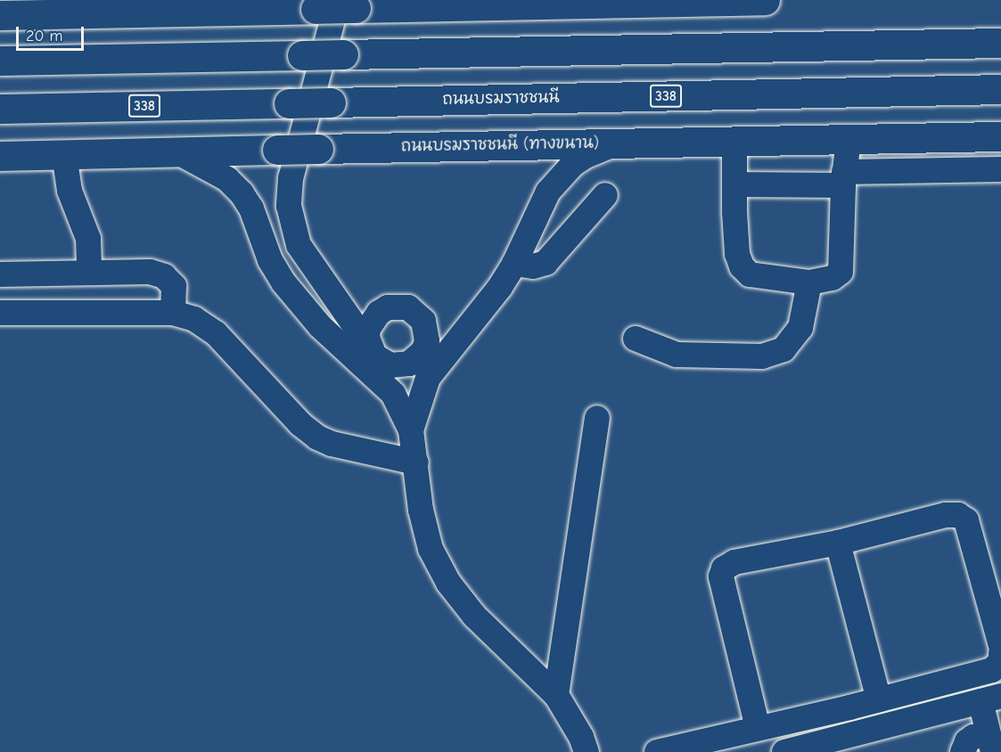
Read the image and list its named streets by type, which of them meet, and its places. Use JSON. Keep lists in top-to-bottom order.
{
  "streets": {
    "main road": ["338", "ถนนบรมราชชนนี", "ถนนบรมราชชนนี (ทางขนาน)"]
  },
  "scale_bar": "20 m"
}
